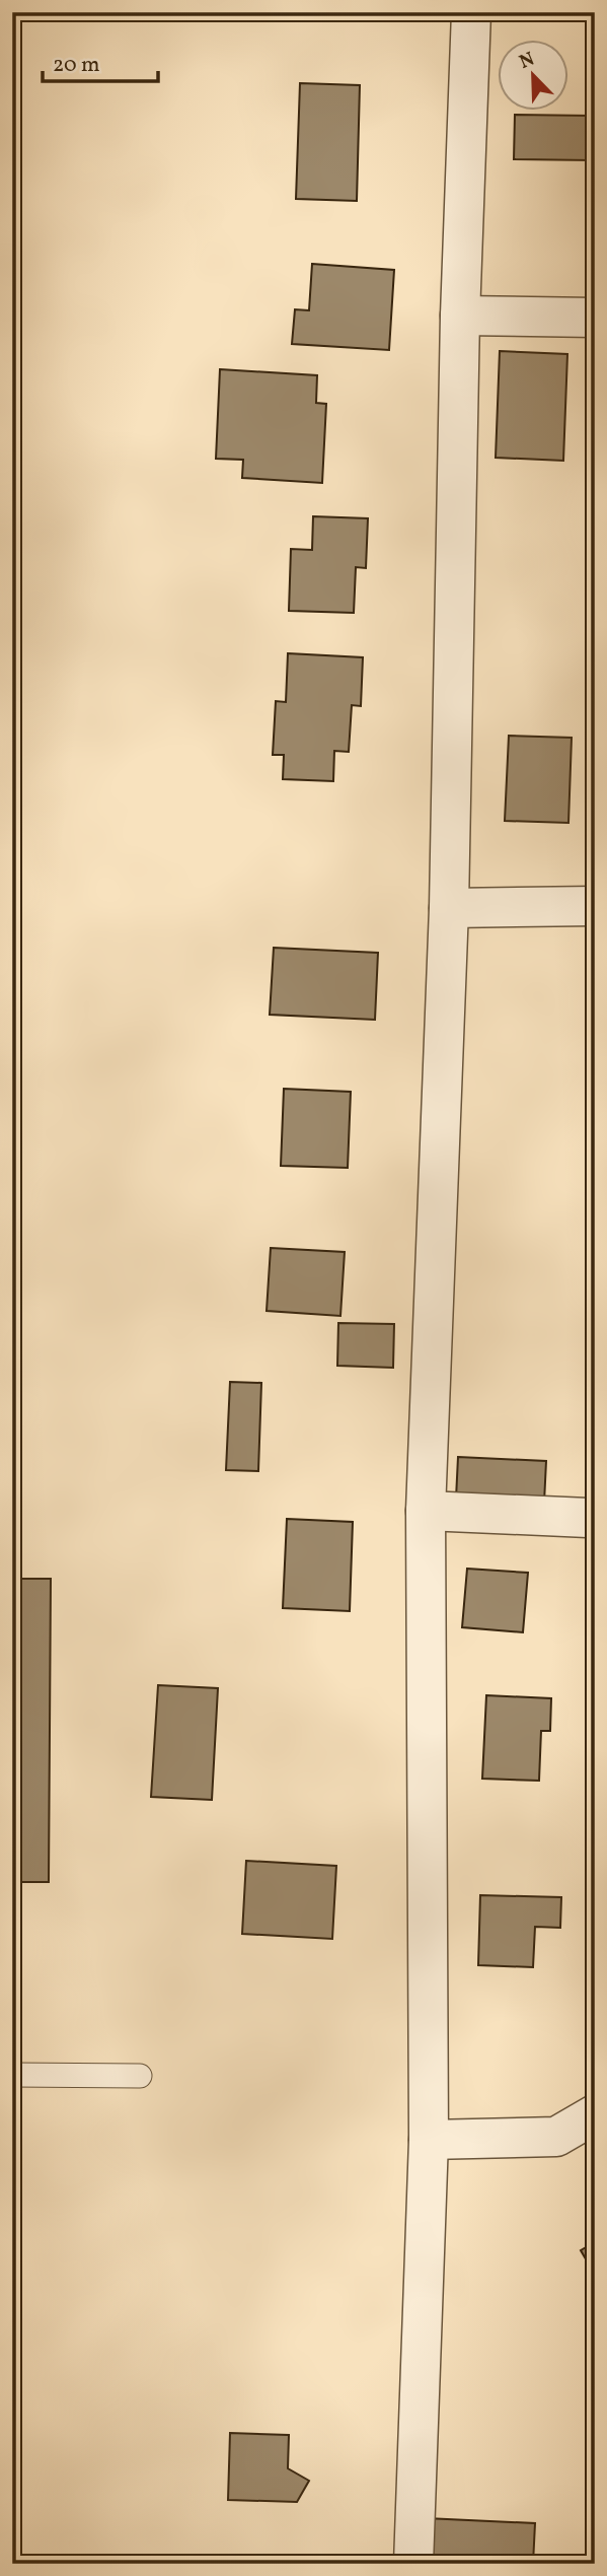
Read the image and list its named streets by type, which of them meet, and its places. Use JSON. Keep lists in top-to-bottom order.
{
  "scale_bar": "20 m",
  "north": "top left"
}
